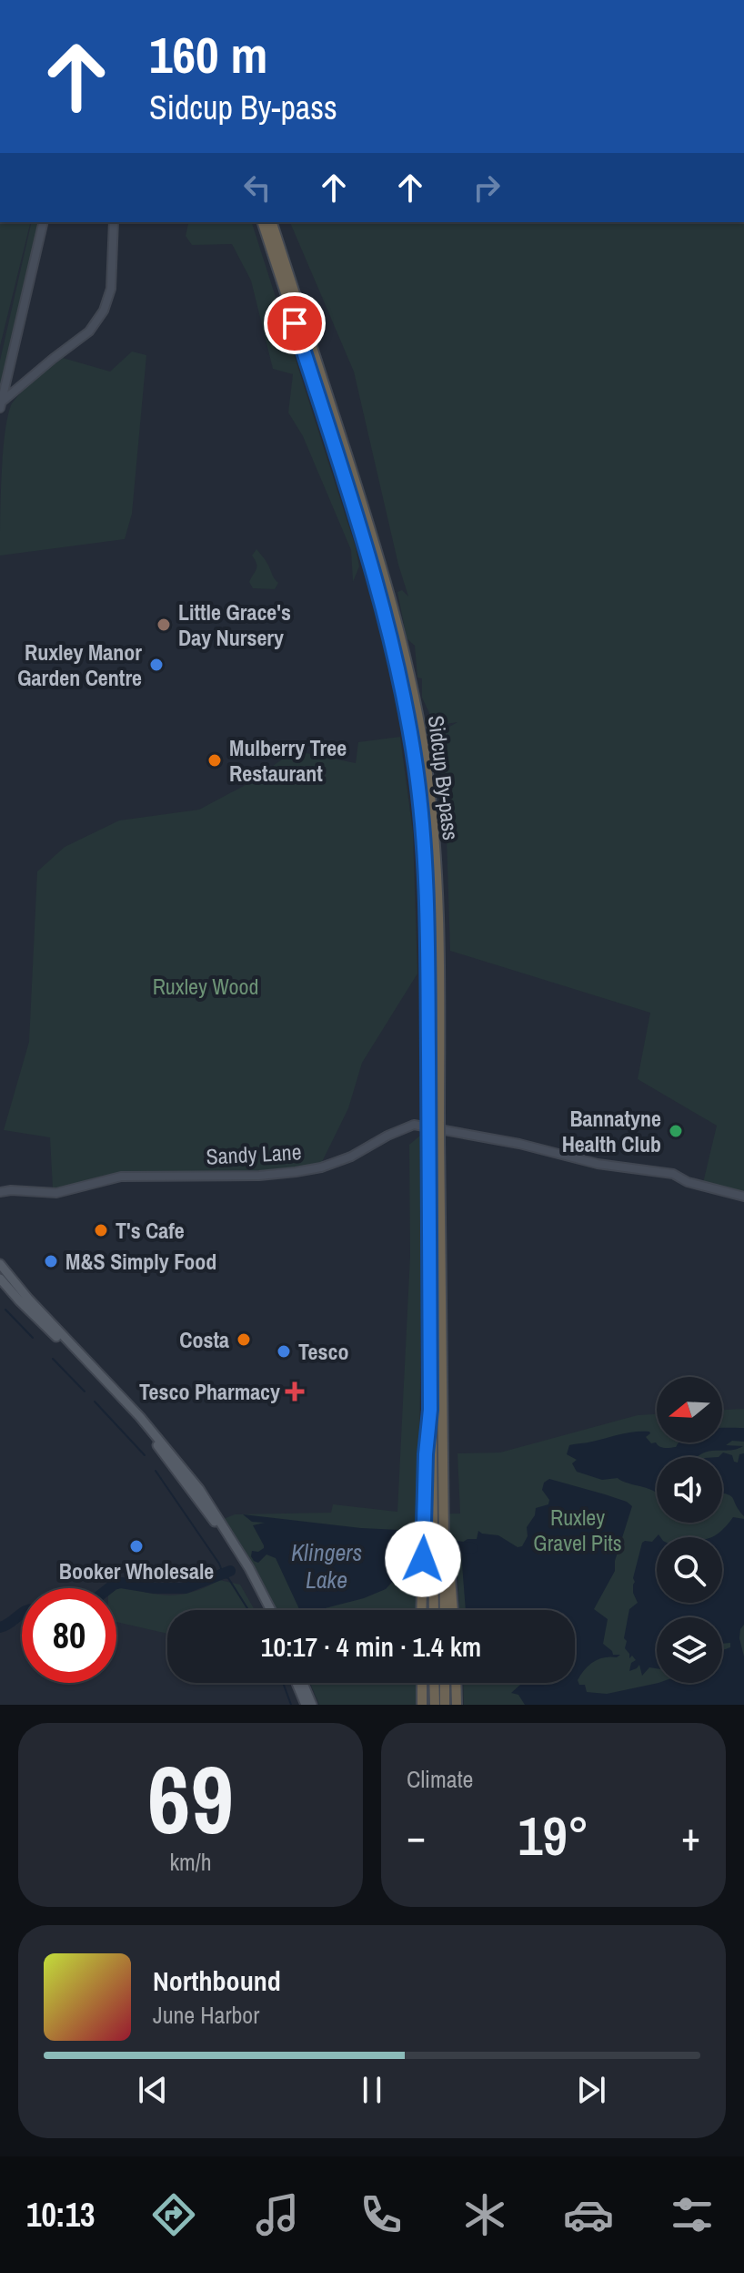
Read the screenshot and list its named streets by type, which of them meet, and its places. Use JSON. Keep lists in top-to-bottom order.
{
  "streets": {
    "highway": ["Sidcup By-pass"],
    "street": ["Sandy Lane"]
  },
  "water": ["Klingers Lake"],
  "parks": ["Ruxley Wood", "Ruxley Gravel Pits"],
  "places": {
    "other": [
      "Little Grace's Day Nursery",
      "Ruxley Manor Garden Centre",
      "Mulberry Tree Restaurant",
      "Bannatyne Health Club",
      "T's Cafe",
      "M&S Simply Food",
      "Costa",
      "Tesco",
      "Booker Wholesale"
    ],
    "health": ["Tesco Pharmacy"]
  },
  "north": "left",
  "page": {
    "turn": ["160 m", "Sidcup By-pass"],
    "limit": "80",
    "trip": "10:17 · 4 min · 1.4 km",
    "tile": [
      ["69", "km/h"],
      "Climate"
    ],
    "heat": ["−", "19°", "+"],
    "song": ["Northbound", "June Harbor"],
    "tabs": "10:13"
  }
}
